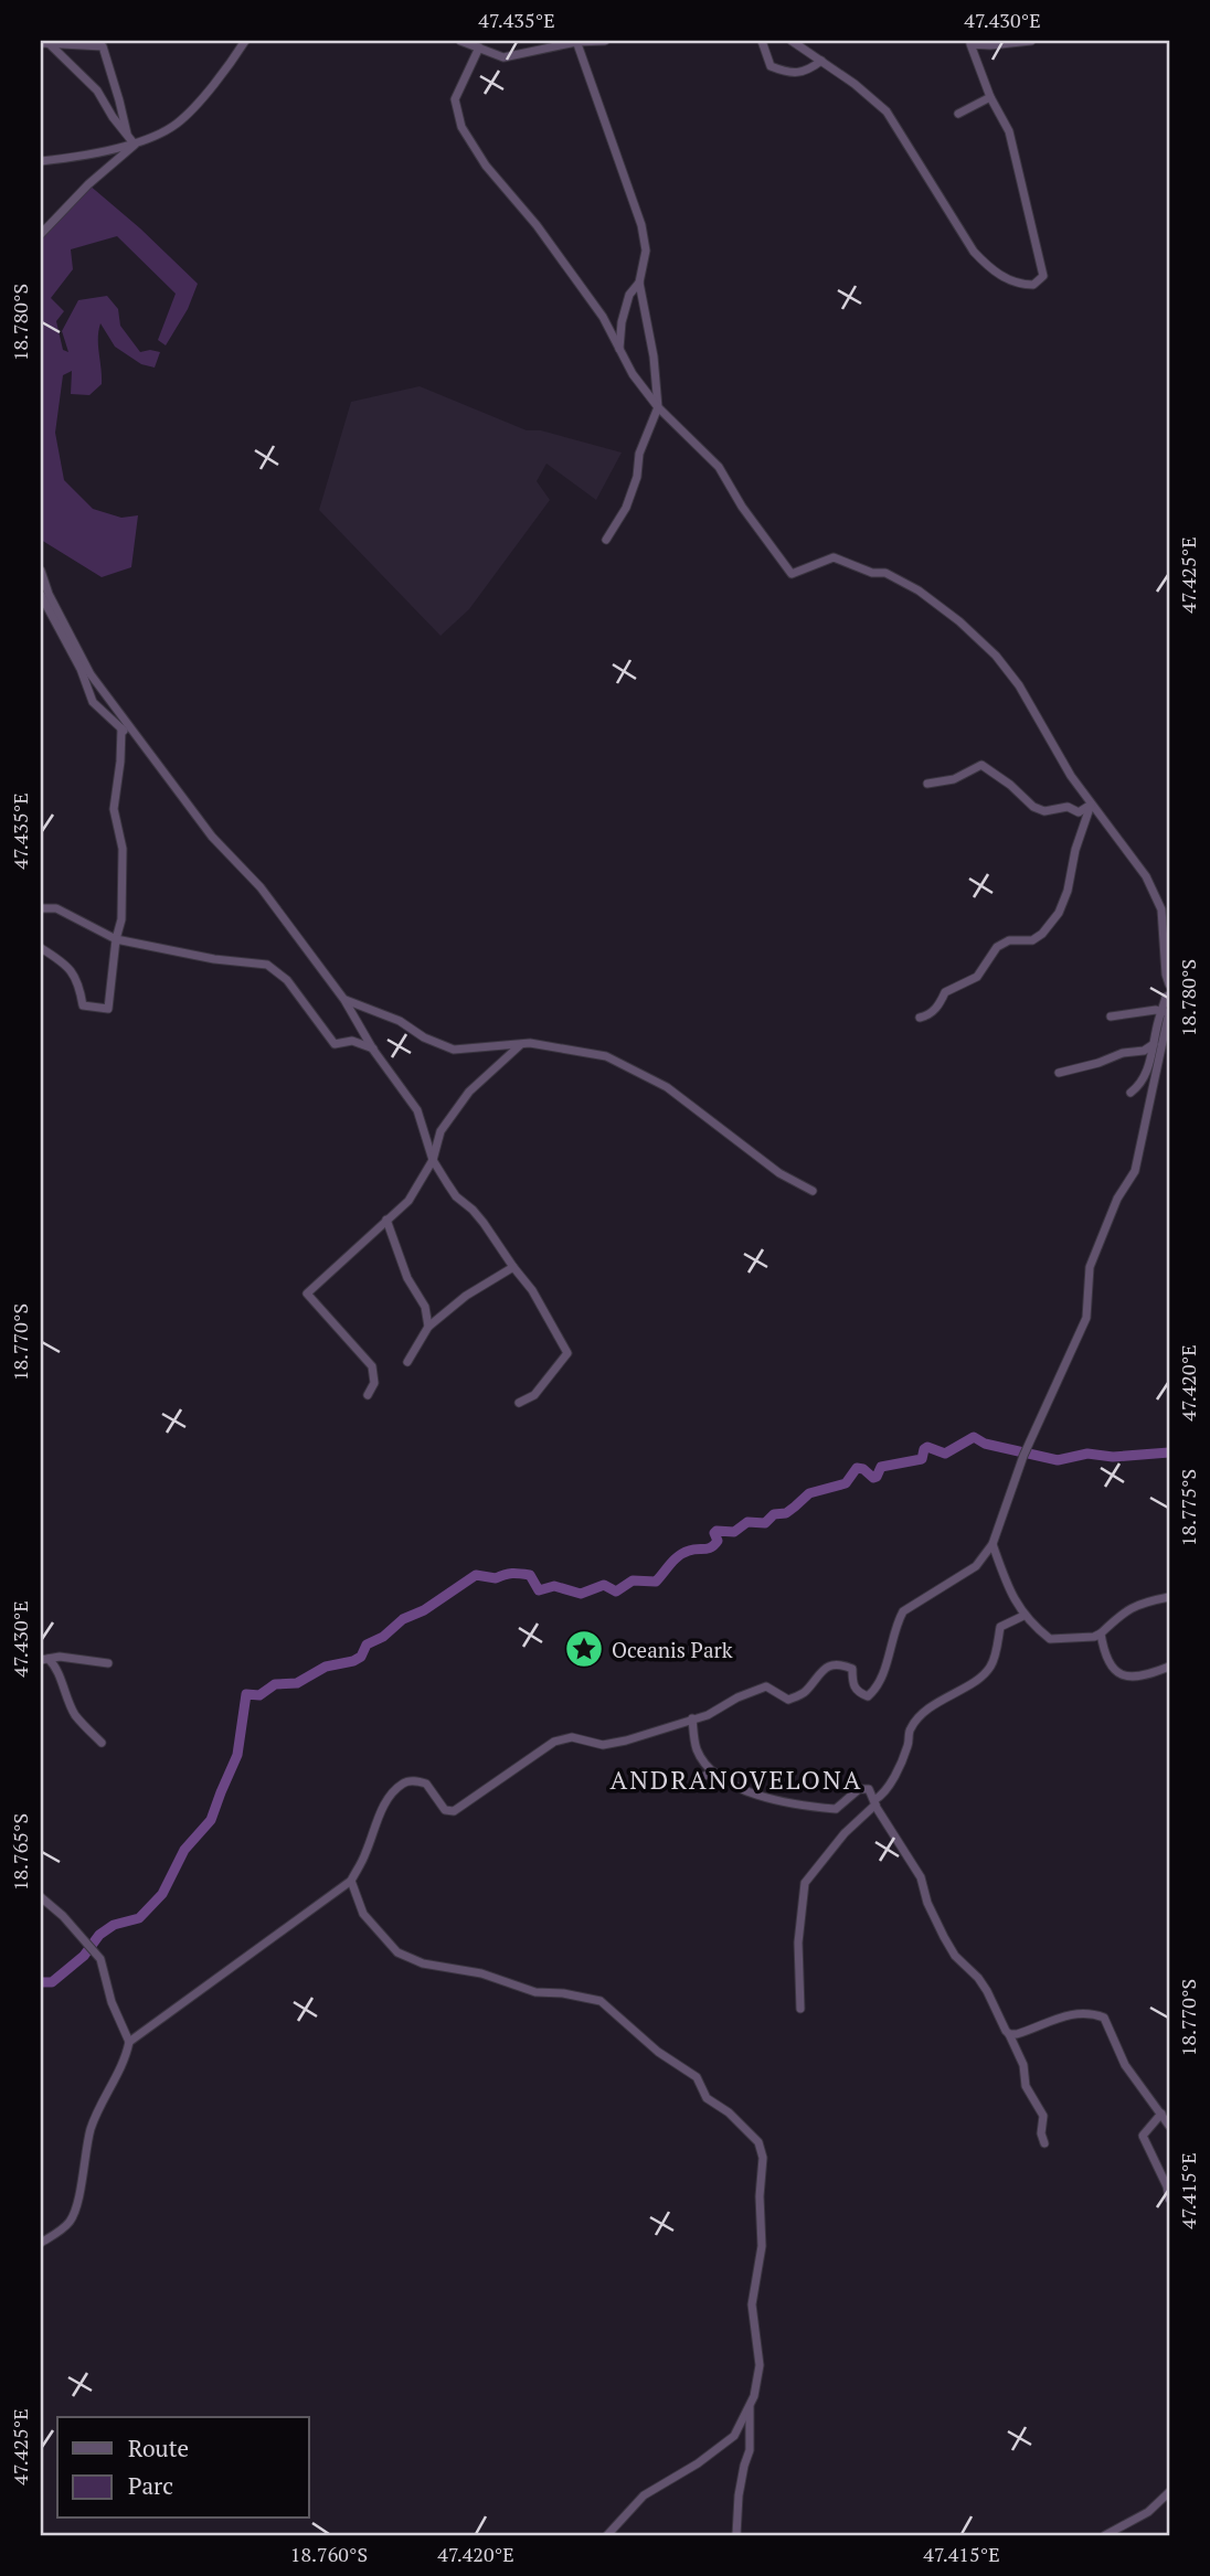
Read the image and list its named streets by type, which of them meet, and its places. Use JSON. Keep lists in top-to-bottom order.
{
  "districts": ["ANDRANOVELONA"],
  "places": {
    "place": ["Oceanis Park"]
  },
  "legend": ["Route", "Parc"],
  "coordinates": [
    "47.435°E",
    "47.430°E",
    "18.780°S",
    "47.425°E",
    "18.770°S",
    "47.420°E",
    "18.775°S",
    "18.765°S",
    "47.415°E",
    "18.760°S"
  ]
}
